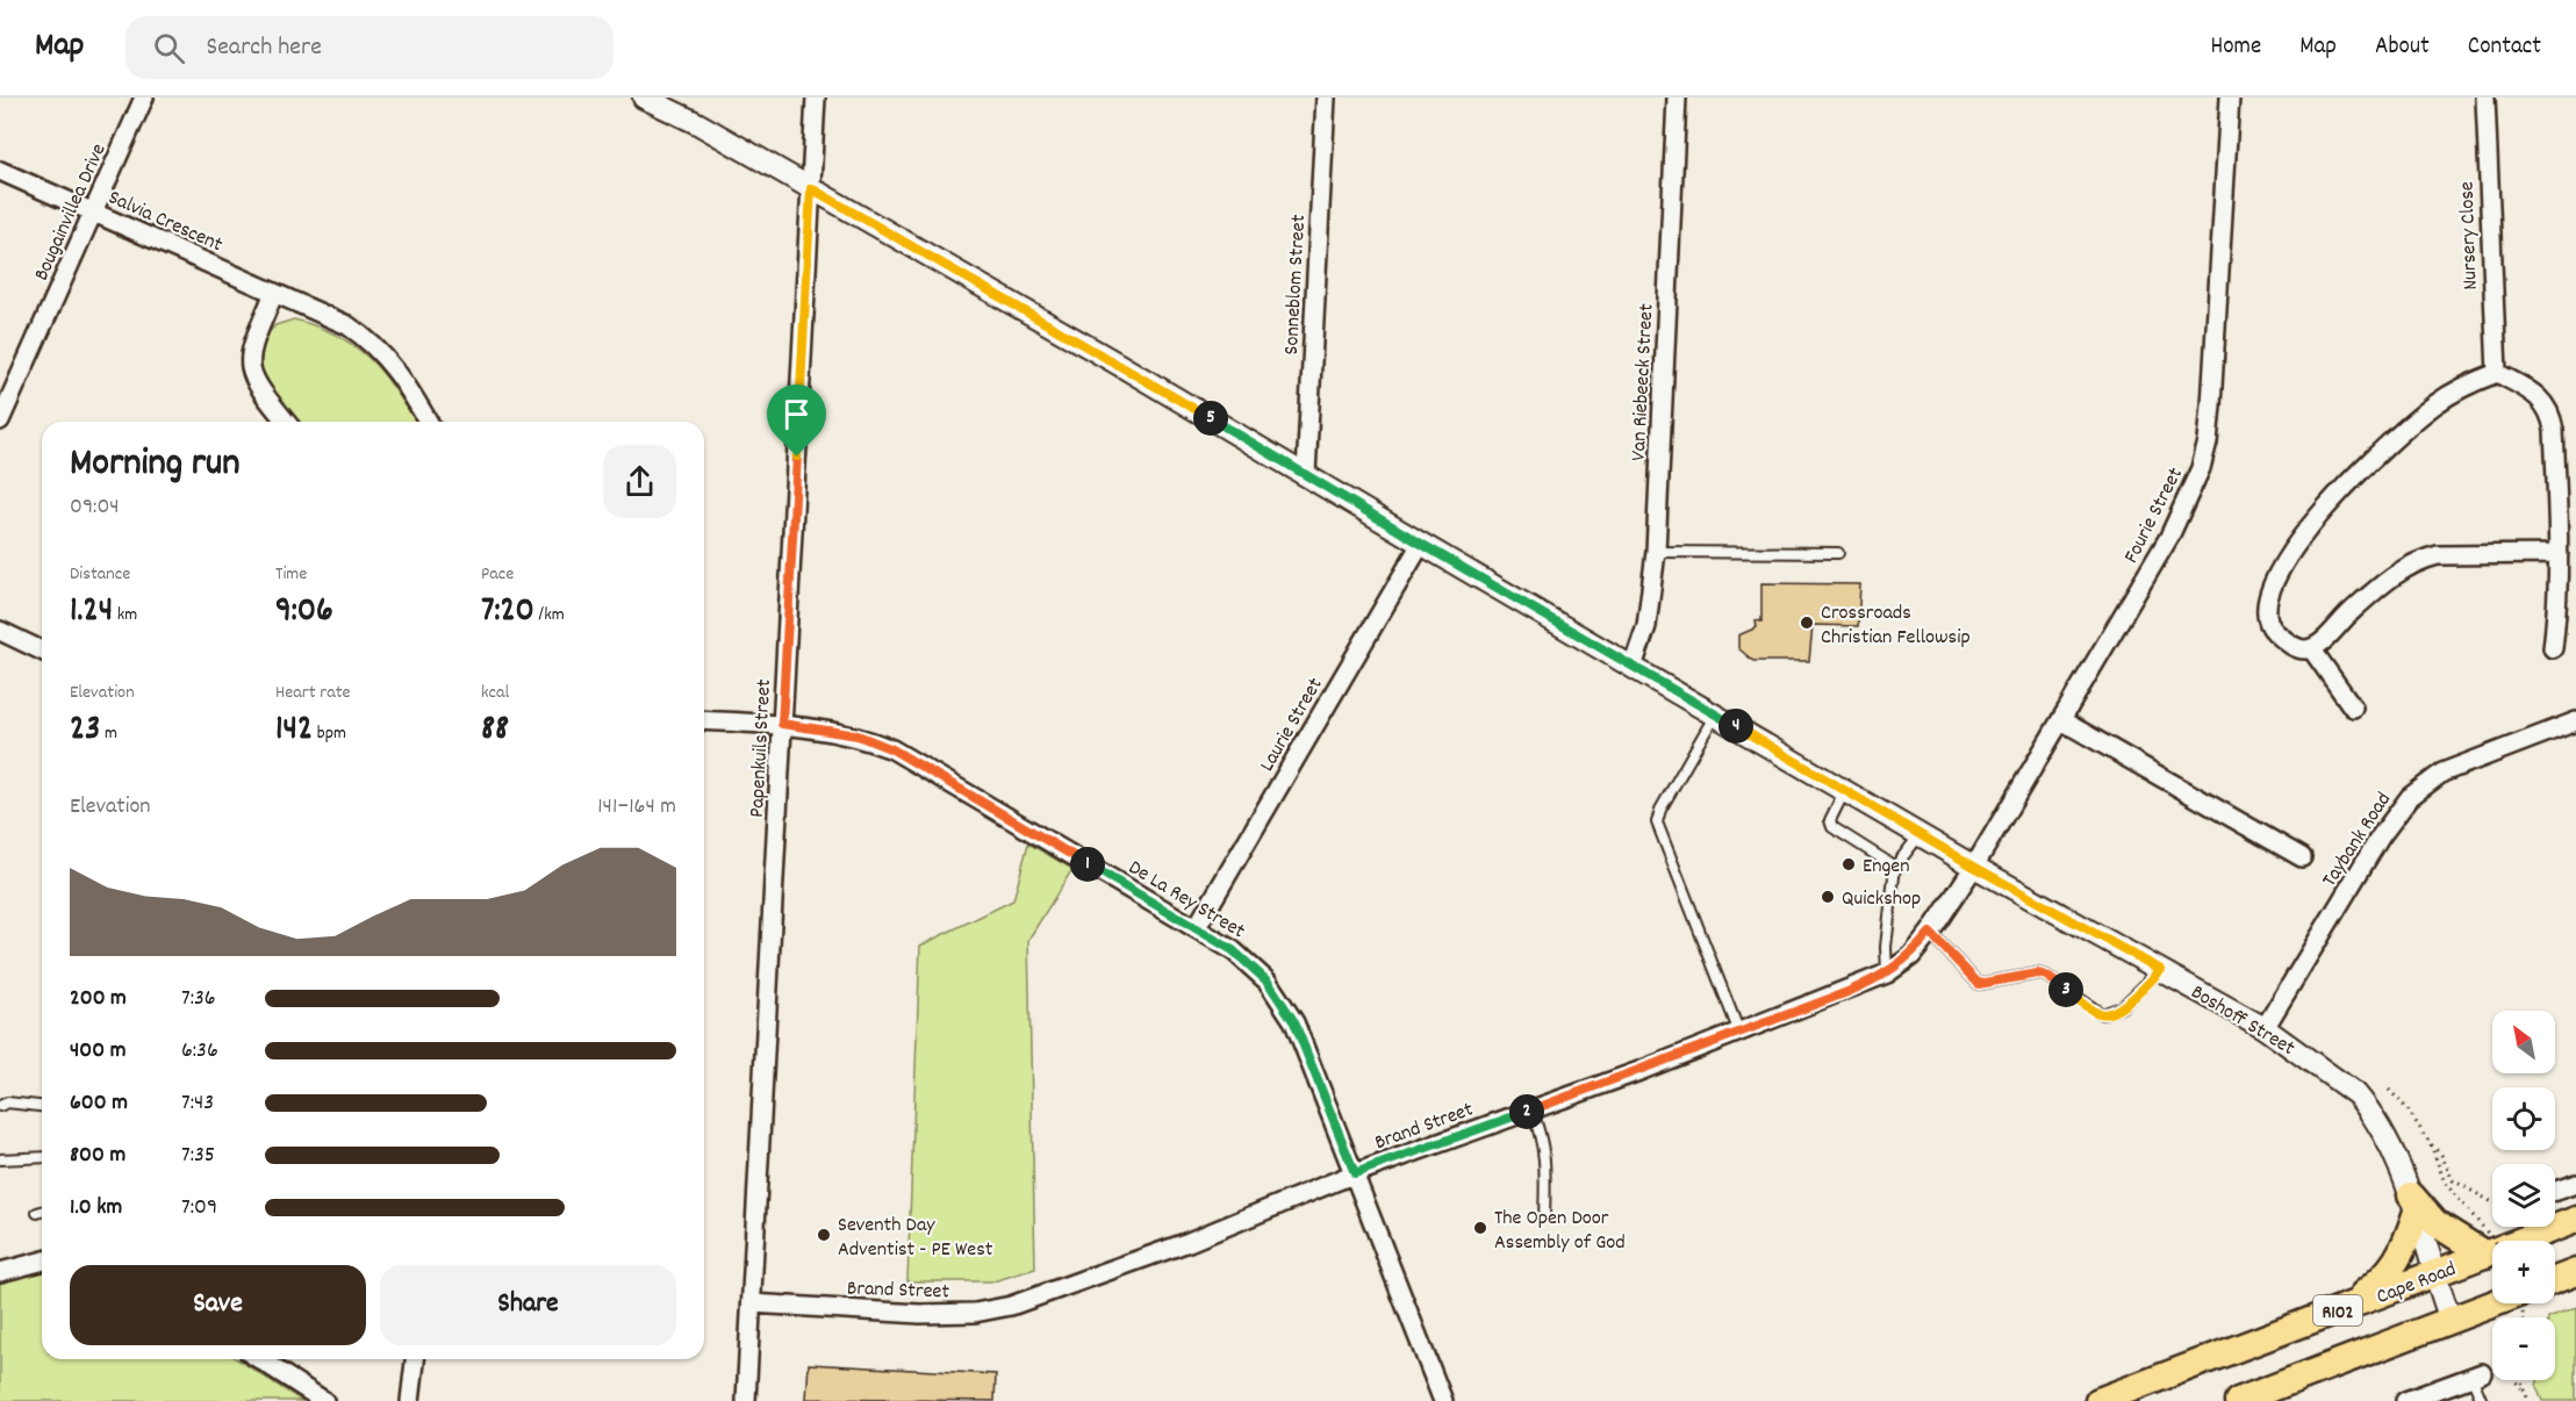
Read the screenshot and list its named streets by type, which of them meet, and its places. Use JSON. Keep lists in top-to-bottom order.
{
  "streets": {
    "main road": ["Cape Road", "R102"],
    "street": [
      "Bougainvillea Drive",
      "Salvia Crescent",
      "Nursery Close",
      "Sonneblom Street",
      "Van Riebeeck Street",
      "Fourie Street",
      "Laurie Street",
      "Papenkuils Street",
      "Taybank Road",
      "De La Rey Street",
      "Boshoff Street",
      "Brand Street"
    ]
  },
  "crossings": [
    ["Bougainvillea Drive", "Salvia Crescent"],
    ["Sonneblom Street", "Boshoff Street"],
    ["Van Riebeeck Street", "Boshoff Street"],
    ["Fourie Street", "Boshoff Street"],
    ["Fourie Street", "Brand Street"],
    ["Laurie Street", "De La Rey Street"],
    ["Laurie Street", "Boshoff Street"],
    ["Papenkuils Street", "De La Rey Street"],
    ["Papenkuils Street", "Boshoff Street"],
    ["Papenkuils Street", "Brand Street"],
    ["Taybank Road", "Boshoff Street"],
    ["De La Rey Street", "Brand Street"],
    ["Boshoff Street", "Brand Street"],
    ["Boshoff Street", "Cape Road"],
    ["Boshoff Street", "R102"]
  ],
  "places": [
    "Crossroads Christian Fellowsip",
    "Engen",
    "Quickshop",
    "The Open Door Assembly of God",
    "Seventh Day Adventist - PE West"
  ],
  "north": "top left",
  "page": {
    "header": "Map",
    "search": "Search here",
    "nav": [
      "Home",
      "Map",
      "About",
      "Contact"
    ],
    "pins": [
      "5",
      "4",
      "1",
      "3",
      "2"
    ],
    "heading": ["Morning run", "09:04"],
    "stats": [
      ["Distance", "1.24 km"],
      ["Time", "9:06"],
      ["Pace", "7:20 /km"],
      ["Elevation", "23 m"],
      ["Heart rate", "142 bpm"],
      ["kcal", "88"]
    ],
    "chart": ["Elevation", "141–164 m"],
    "list": [
      {
        "name": "200 m",
        "note": "7:36"
      },
      {
        "name": "400 m",
        "note": "6:36"
      },
      {
        "name": "600 m",
        "note": "7:43"
      },
      {
        "name": "800 m",
        "note": "7:35"
      },
      {
        "name": "1.0 km",
        "note": "7:09"
      }
    ],
    "map_buttons": ["+", "−"],
    "buttons": ["Save", "Share"]
  }
}
